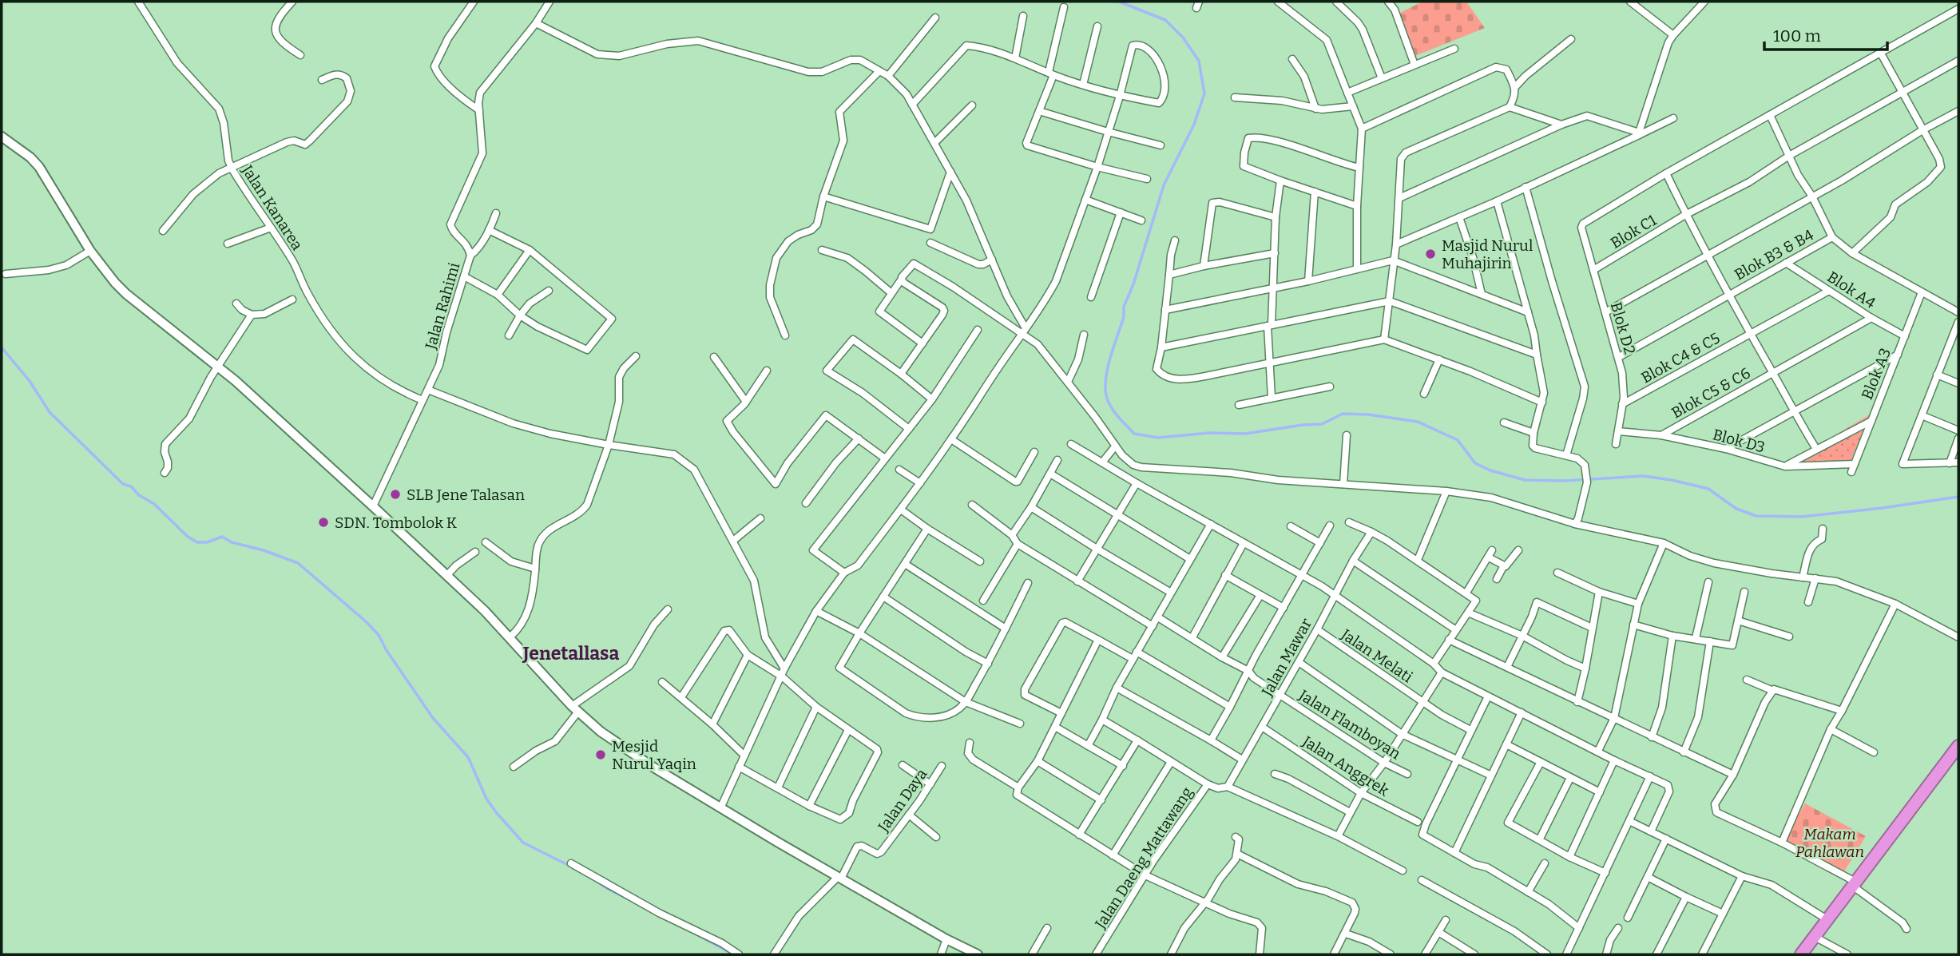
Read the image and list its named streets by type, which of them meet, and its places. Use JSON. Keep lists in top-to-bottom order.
{
  "streets": {
    "street": [
      "Jalan Kanarea",
      "Blok C1",
      "Blok B3 & B4",
      "Blok A4",
      "Jalan Rahimi",
      "Blok D2",
      "Blok C4 & C5",
      "Blok A3",
      "Blok C5 & C6",
      "Blok D3",
      "Jalan Melati",
      "Jalan Mawar",
      "Jalan Flamboyan",
      "Jalan Anggrek",
      "Jalan Daya",
      "Jalan Daeng Mattawang"
    ]
  },
  "crossings": [
    ["Jalan Kanarea", "Jalan Rahimi"],
    ["Blok C1", "Blok D2"],
    ["Blok B3 & B4", "Blok A4"],
    ["Blok B3 & B4", "Blok D2"],
    ["Blok A4", "Blok C4 & C5"],
    ["Blok A4", "Blok A3"],
    ["Blok A4", "Blok C5 & C6"],
    ["Blok D2", "Blok C4 & C5"],
    ["Blok D2", "Blok D3"],
    ["Blok A3", "Blok D3"],
    ["Blok C5 & C6", "Blok D3"],
    ["Jalan Melati", "Jalan Mawar"],
    ["Jalan Mawar", "Jalan Flamboyan"],
    ["Jalan Mawar", "Jalan Anggrek"],
    ["Jalan Mawar", "Jalan Daeng Mattawang"]
  ],
  "districts": ["Jenetallasa"],
  "parks": ["Makam Pahlawan"],
  "places": [
    "Masjid Nurul Muhajirin",
    "SLB Jene Talasan",
    "SDN. Tombolok K",
    "Mesjid Nurul Yaqin"
  ],
  "scale_bar": "100 m"
}
